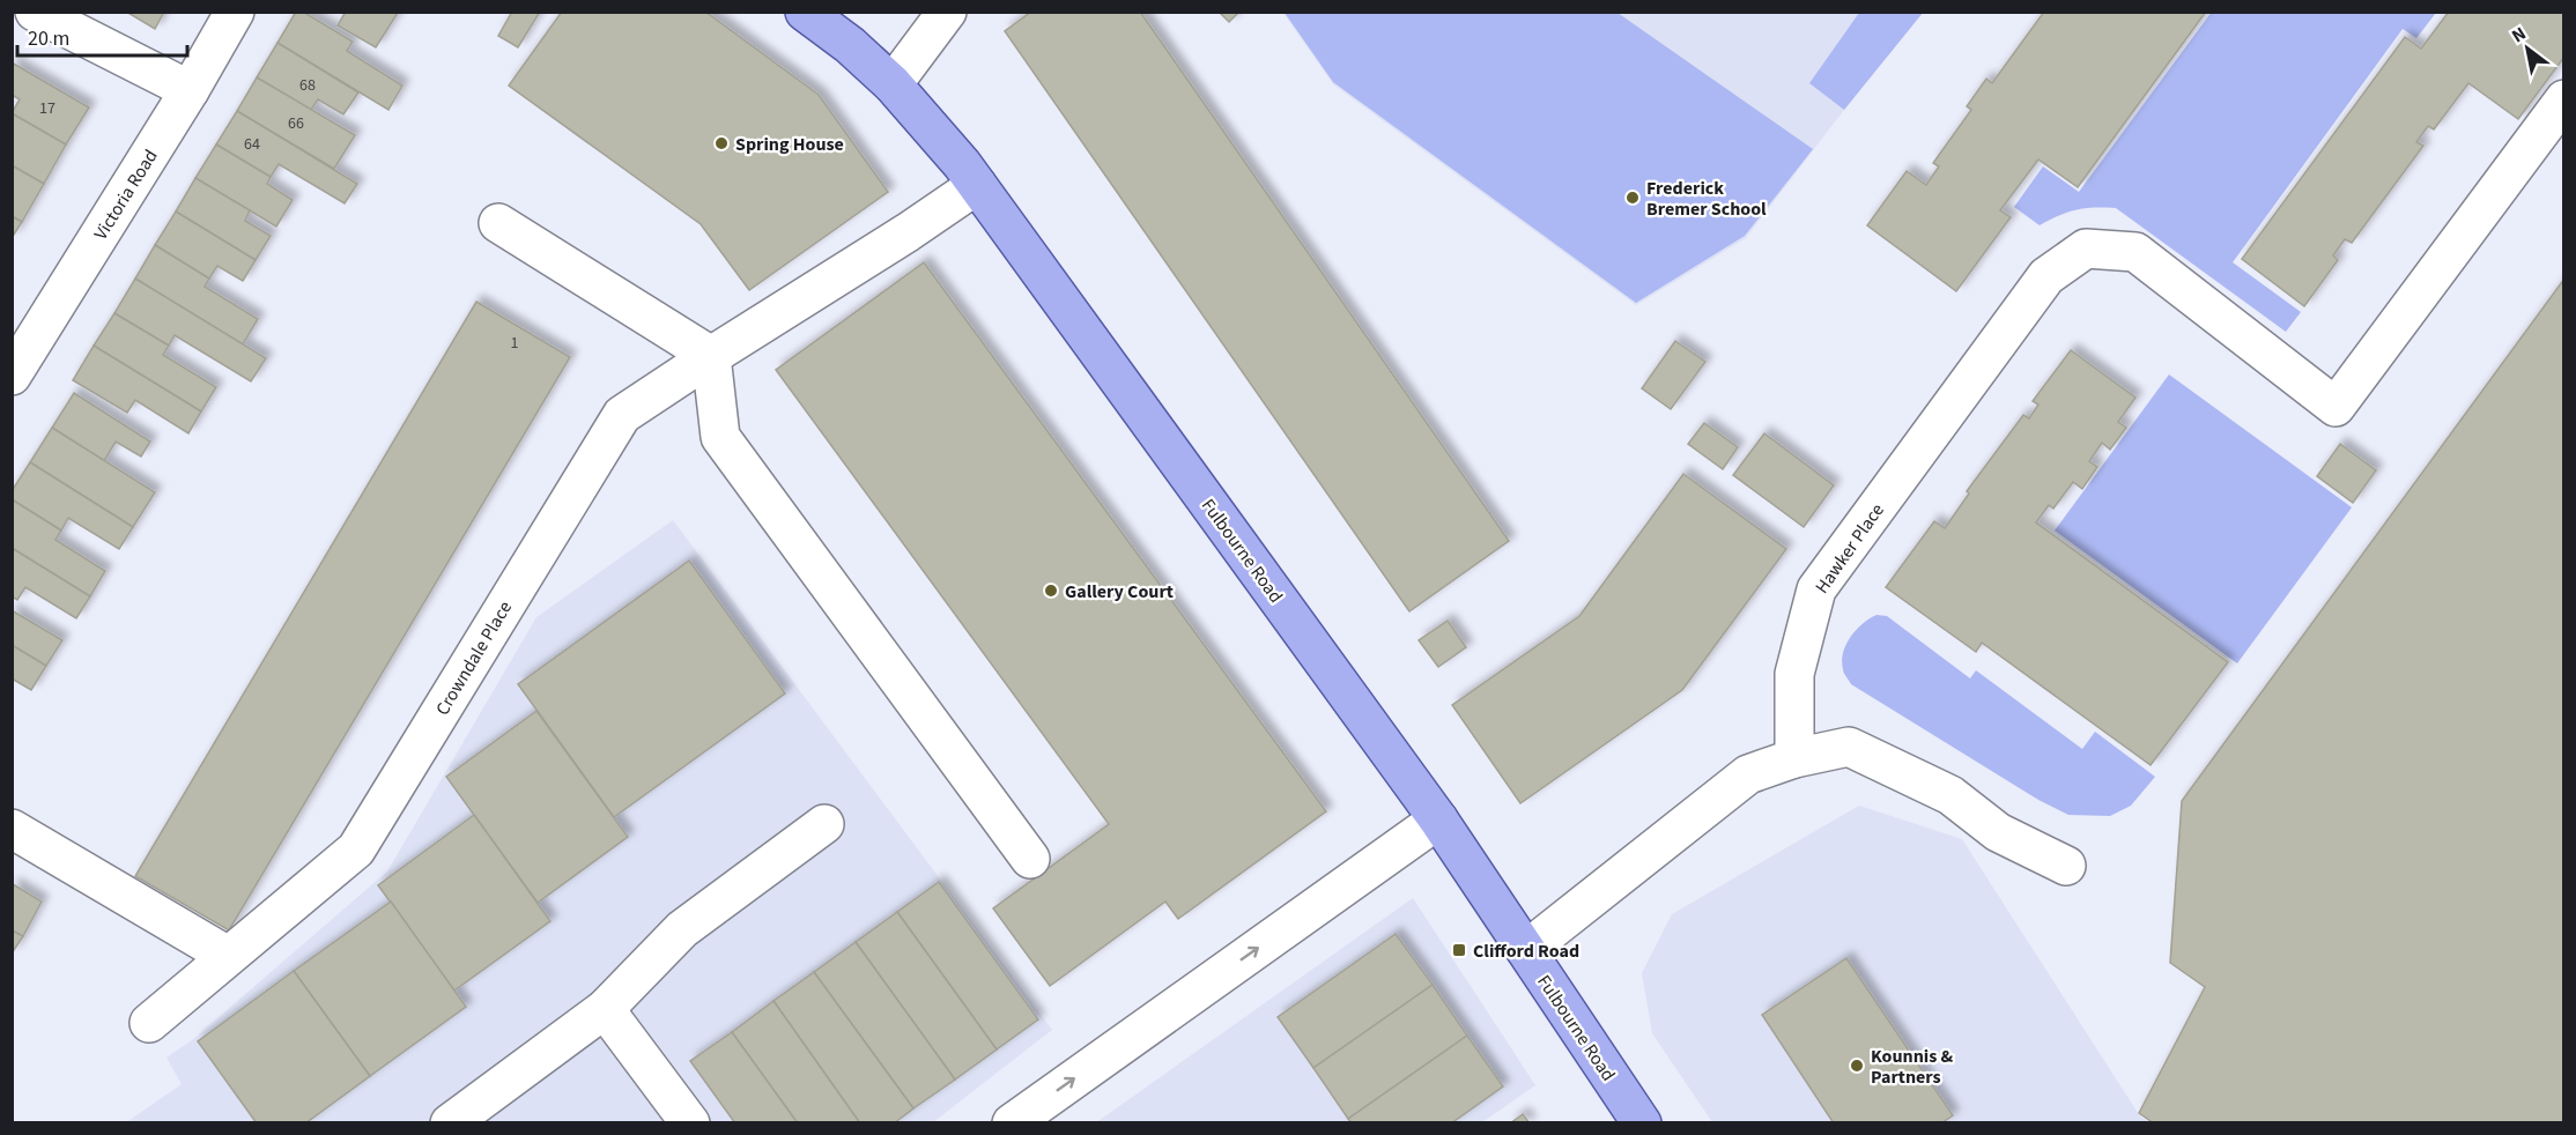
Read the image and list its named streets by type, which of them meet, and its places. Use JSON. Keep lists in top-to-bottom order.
{
  "streets": {
    "main road": ["Fulbourne Road"],
    "street": ["Victoria Road", "Hawker Place", "Crowndale Place"]
  },
  "crossings": [
    ["Fulbourne Road", "Crowndale Place"]
  ],
  "places": {
    "other": [
      "Spring House",
      "Frederick Bremer School",
      "Gallery Court",
      "Kounnis & Partners"
    ],
    "transit": ["Clifford Road"]
  },
  "house_numbers": [
    "68",
    "17",
    "66",
    "64",
    "1"
  ],
  "scale_bar": "20 m",
  "north": "top left"
}
